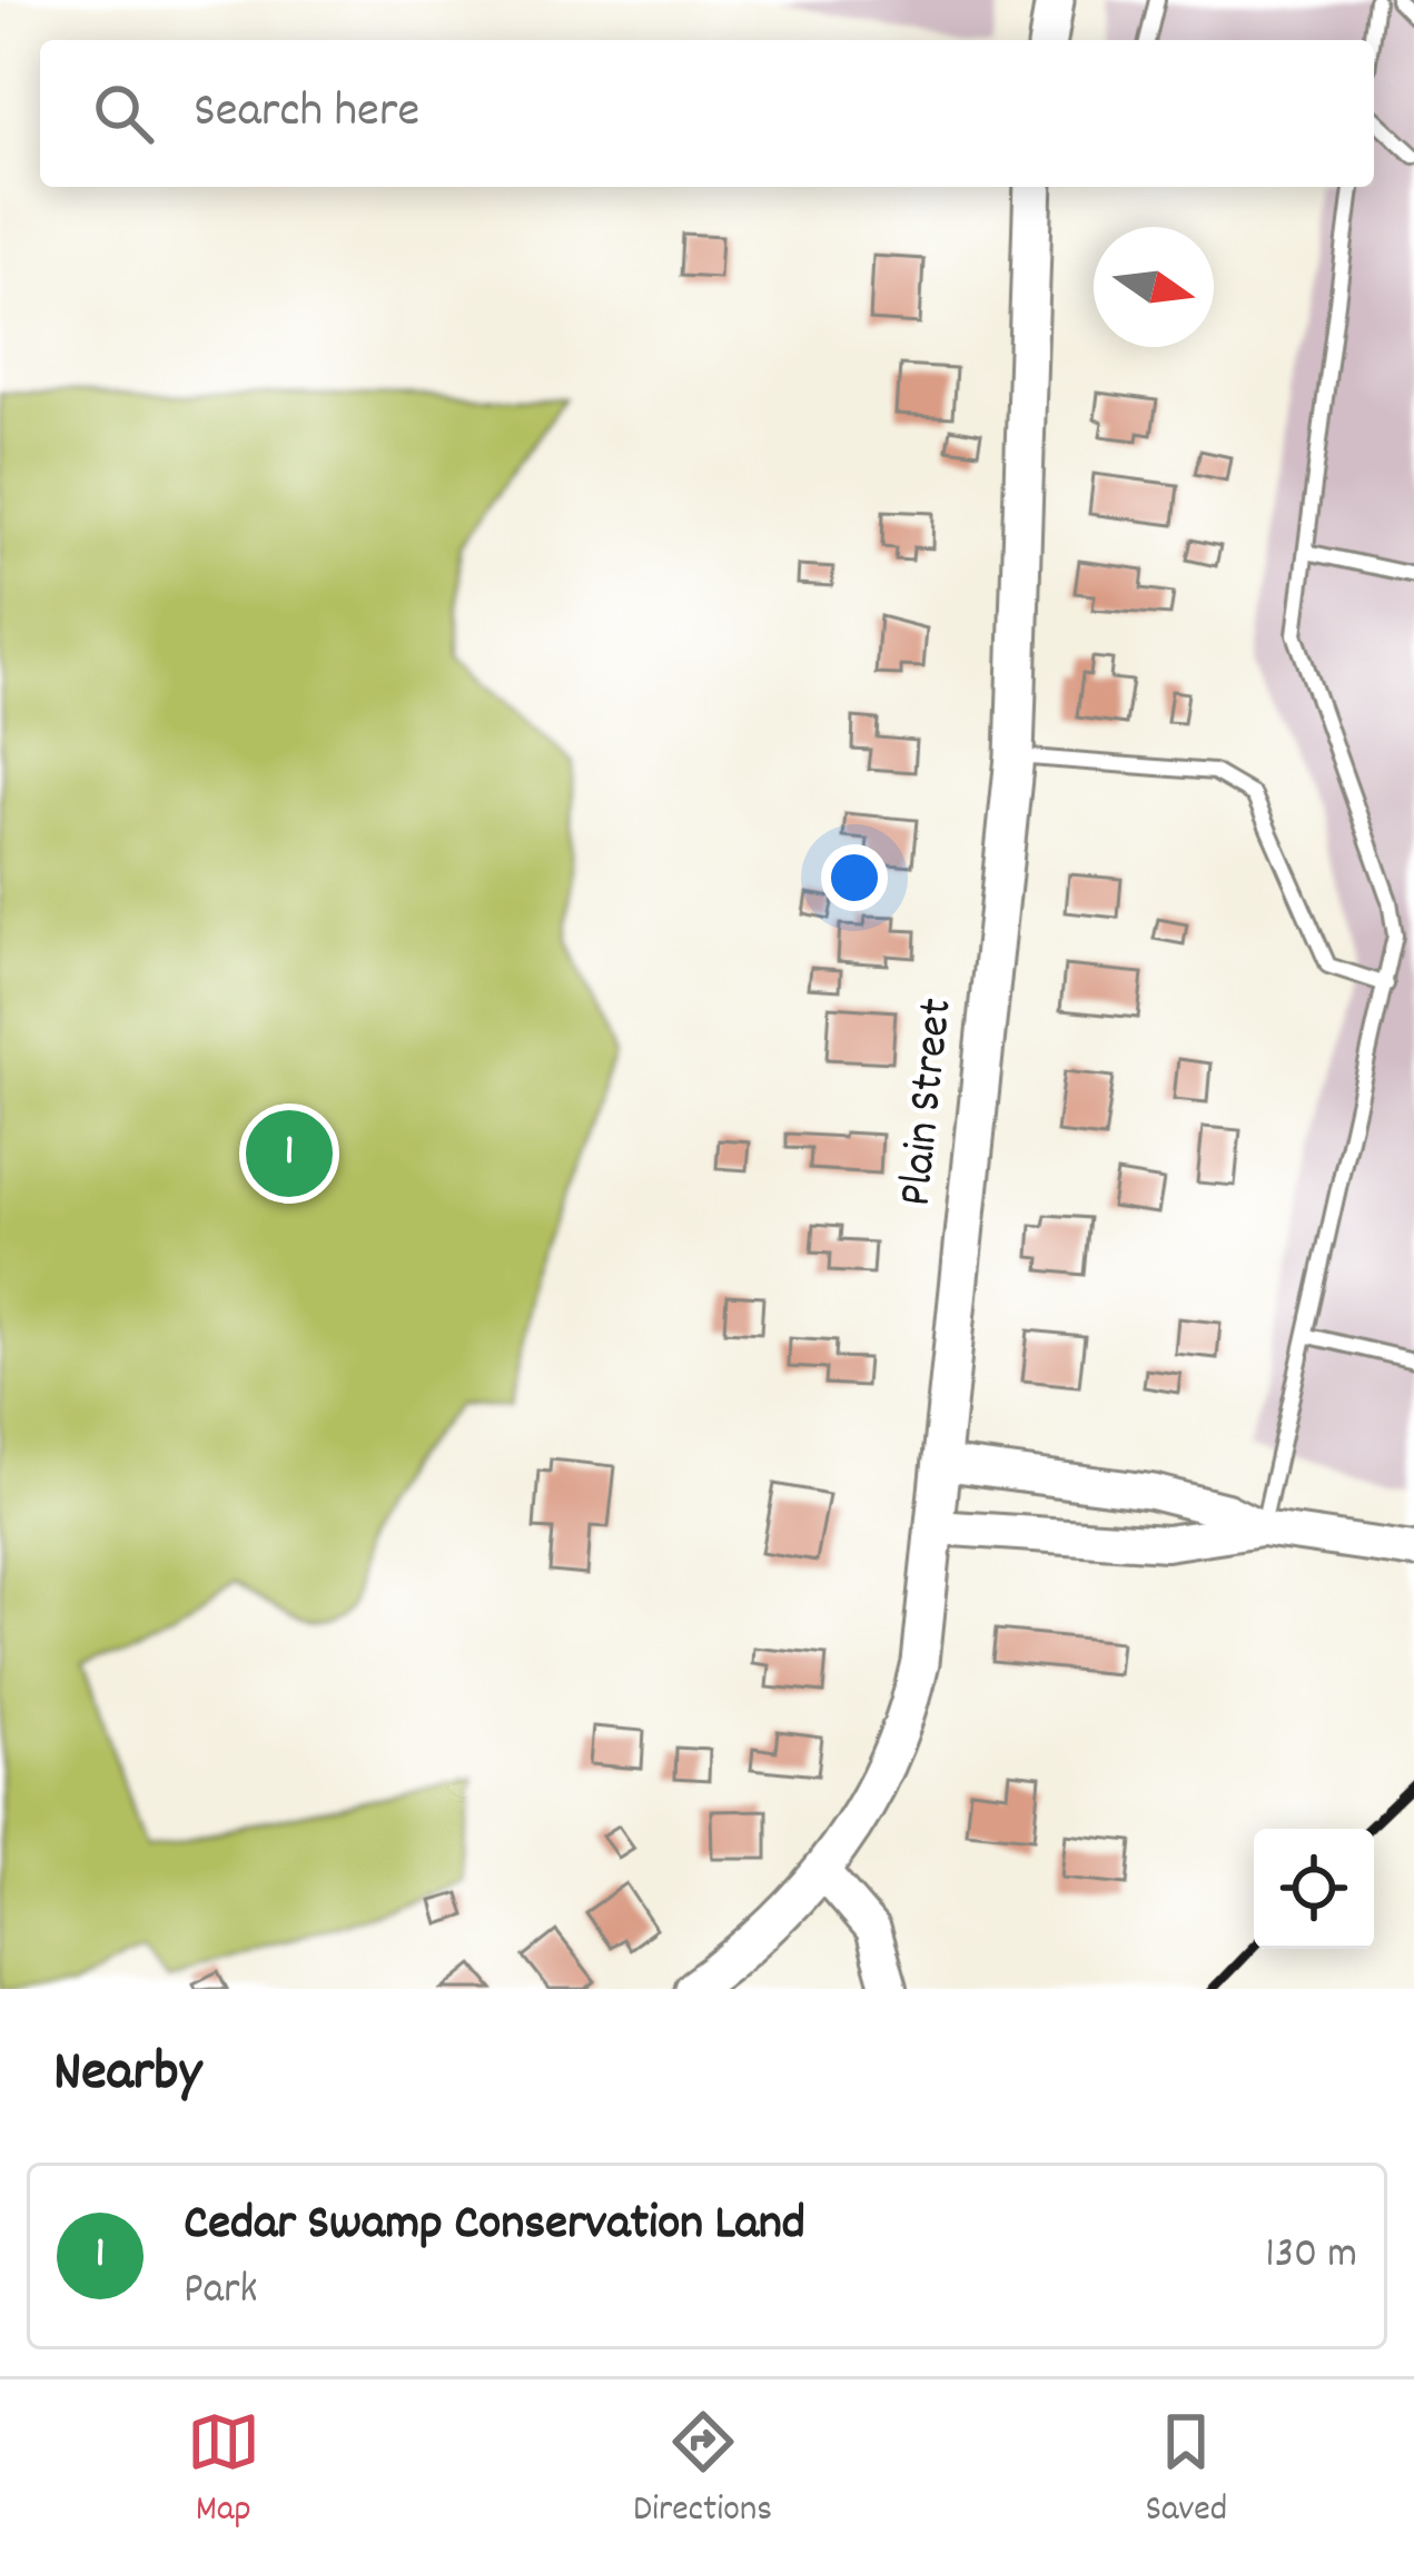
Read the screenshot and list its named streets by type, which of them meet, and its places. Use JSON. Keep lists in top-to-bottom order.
{
  "streets": {
    "main road": ["Plain Street"]
  },
  "north": "right",
  "page": {
    "search": "Search here",
    "pins": "1",
    "heading": "Nearby",
    "list": [
      {
        "mark": "1",
        "name": "Cedar Swamp Conservation Land",
        "note": "Park",
        "value": "130 m"
      }
    ],
    "nav": ["Map", "Directions", "Saved"]
  }
}
